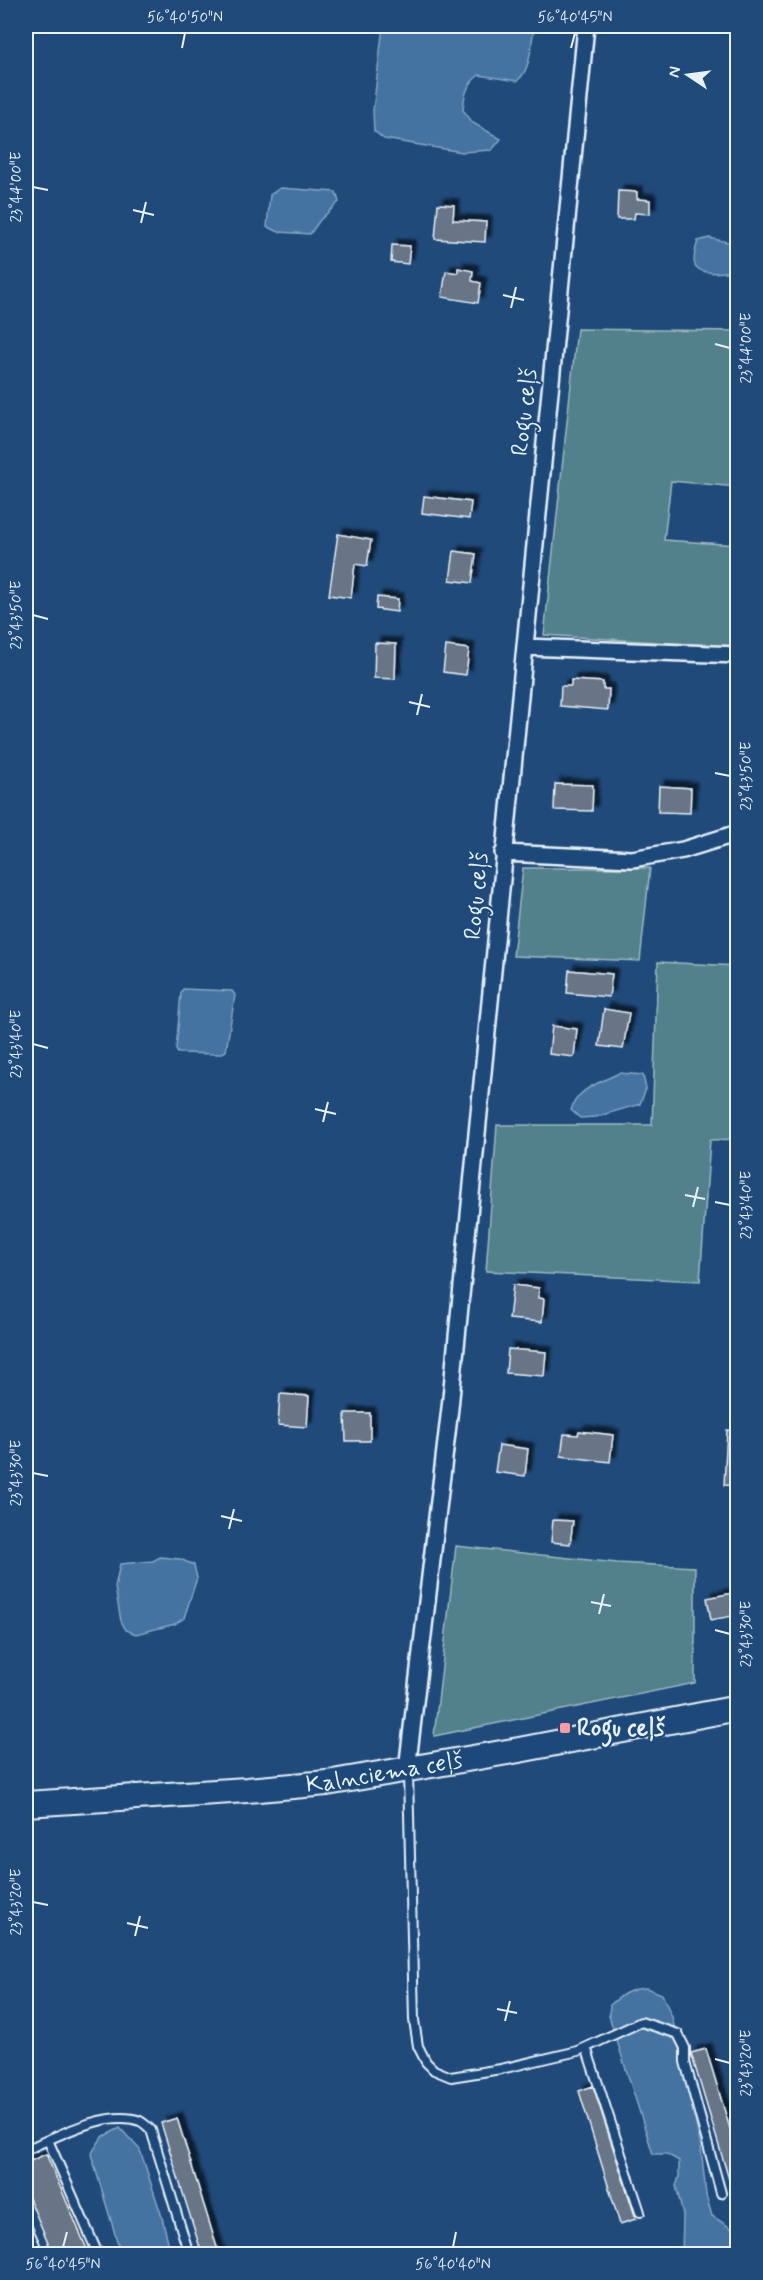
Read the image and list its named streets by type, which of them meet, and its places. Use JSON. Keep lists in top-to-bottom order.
{
  "streets": {
    "main road": ["Kalnciema ceļš"],
    "street": ["Rogu ceļš"]
  },
  "crossings": [
    ["Rogu ceļš", "Kalnciema ceļš"]
  ],
  "places": {
    "transit": ["Rogu ceļš"]
  },
  "north": "left",
  "coordinates": [
    "56°40'50\"N",
    "56°40'45\"N",
    "23°44'00\"E",
    "23°43'50\"E",
    "23°43'40\"E",
    "23°43'30\"E",
    "23°43'20\"E",
    "56°40'40\"N"
  ]
}
